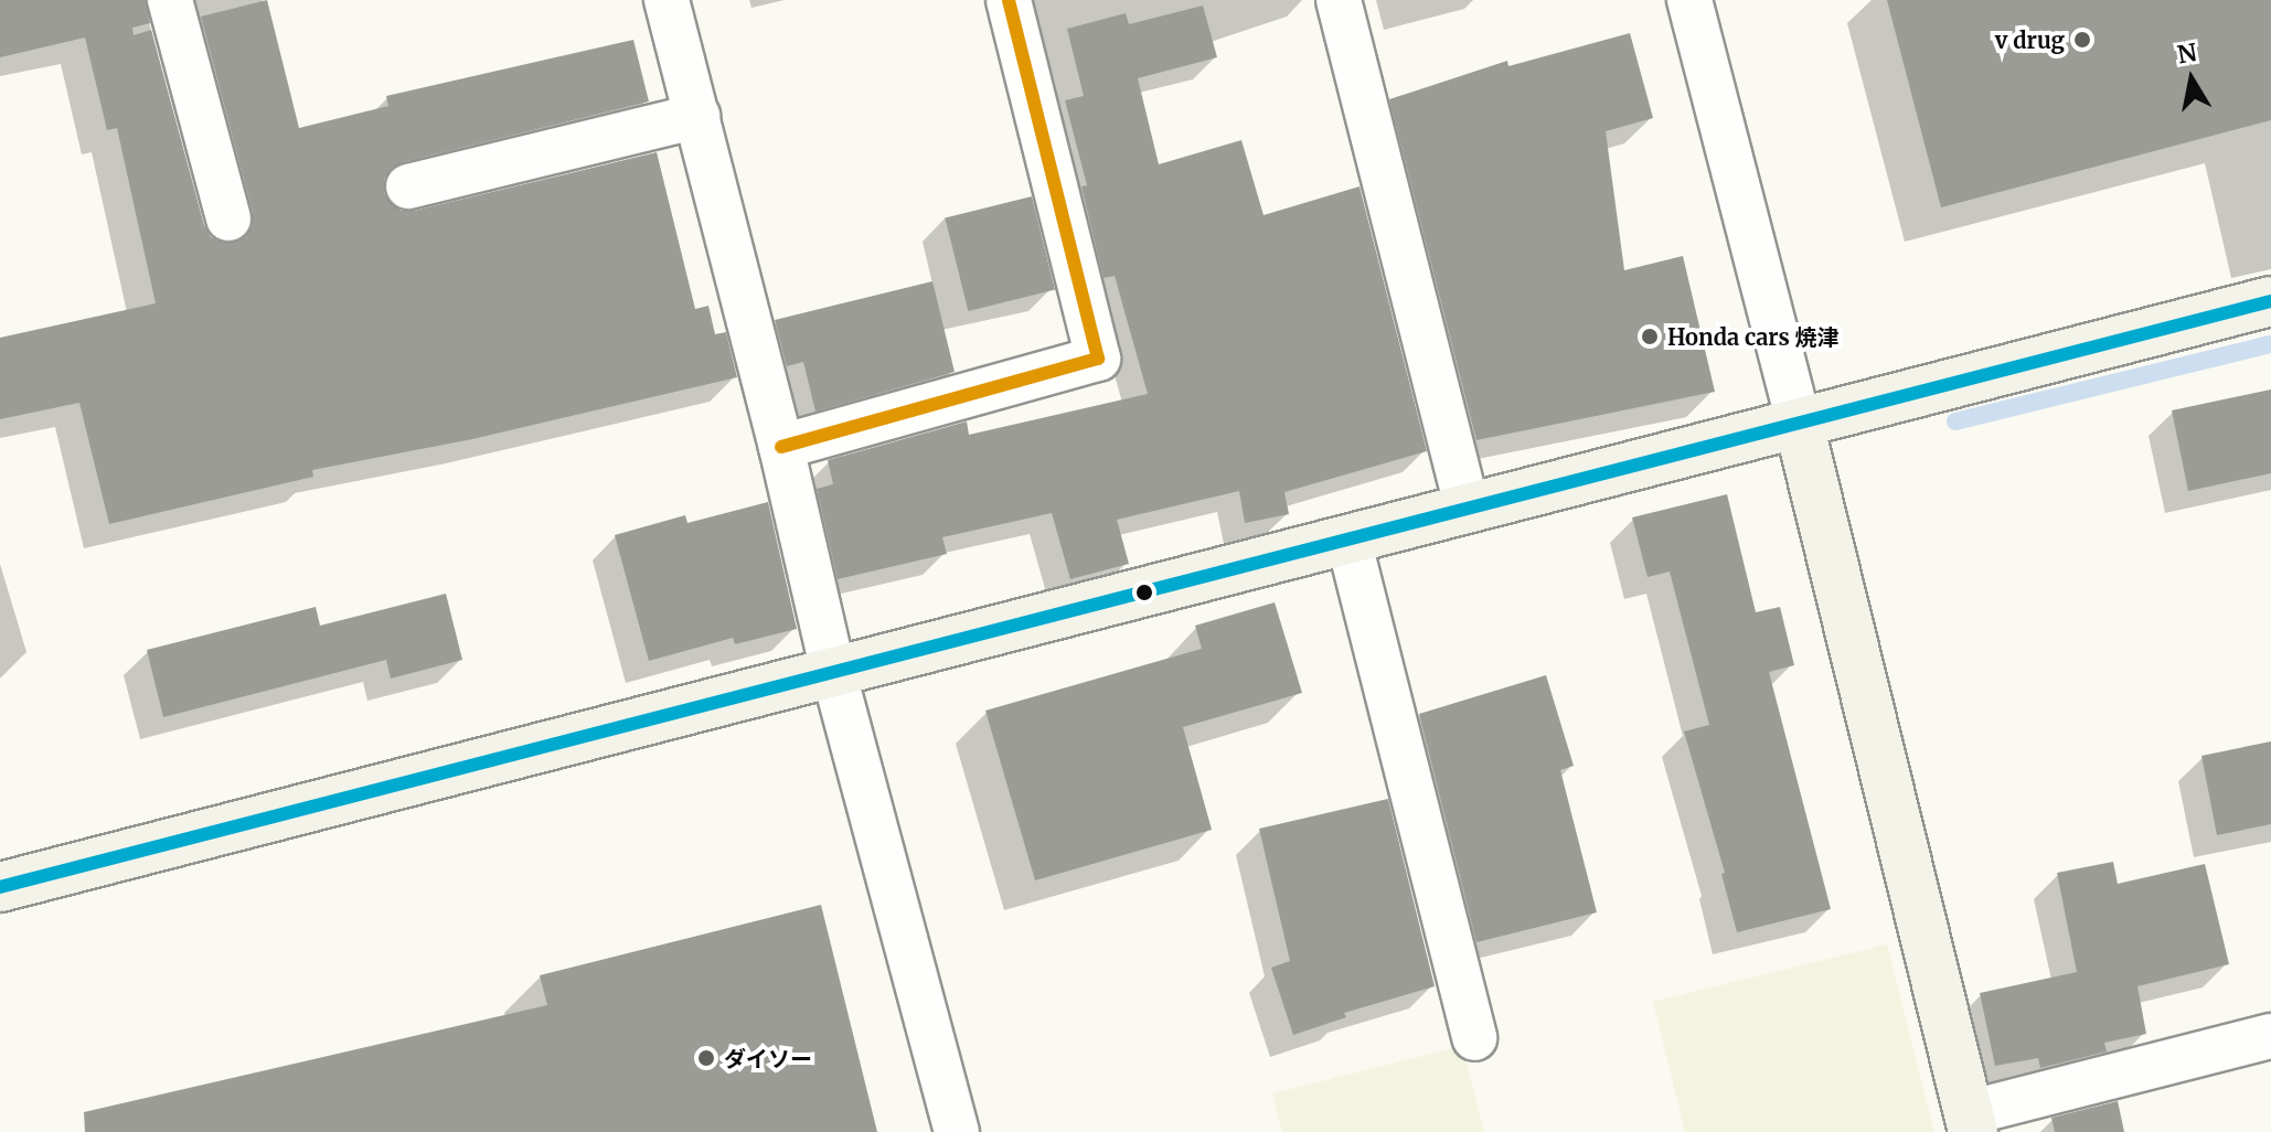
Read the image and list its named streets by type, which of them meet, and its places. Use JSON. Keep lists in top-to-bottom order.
{
  "places": ["v drug", "Honda cars 焼津", "ダイソー"],
  "north": "top"
}
